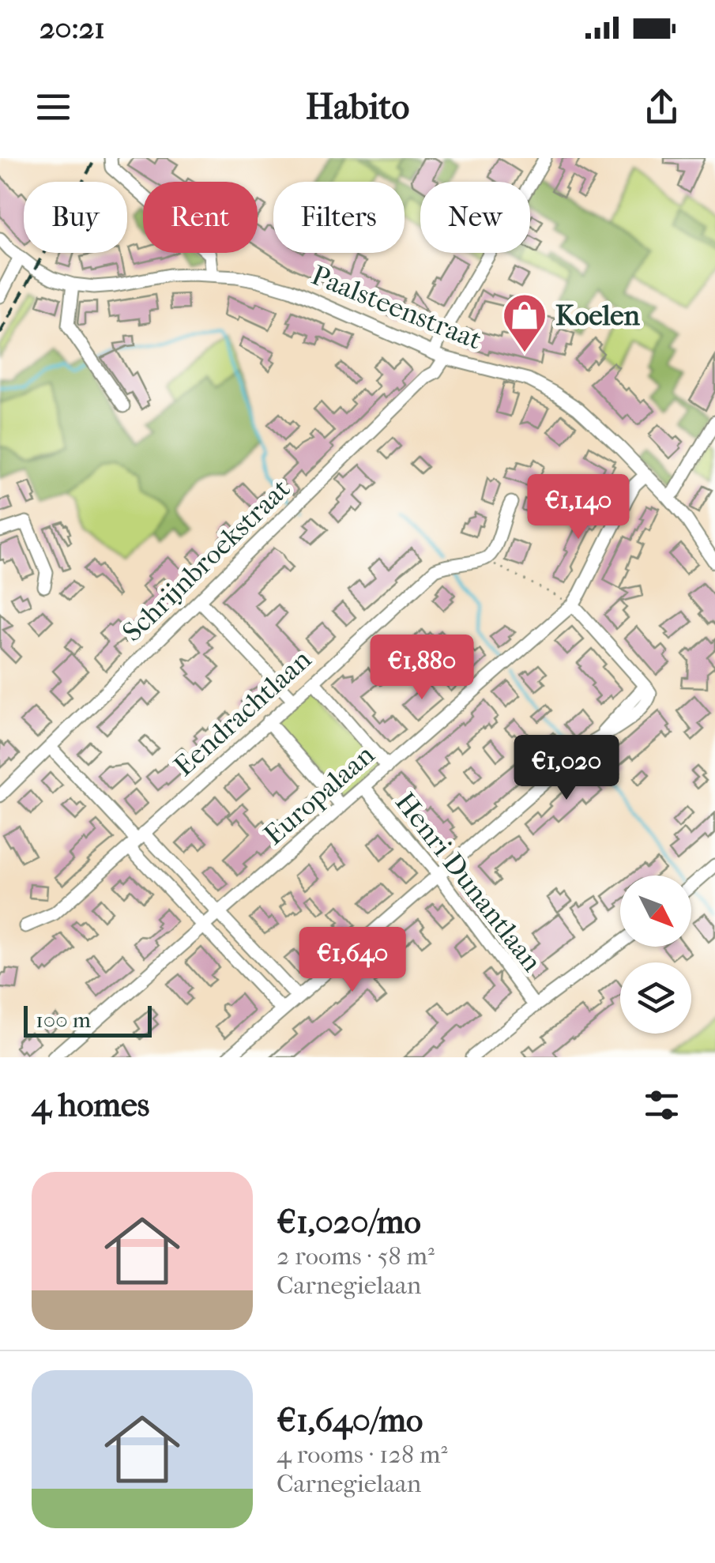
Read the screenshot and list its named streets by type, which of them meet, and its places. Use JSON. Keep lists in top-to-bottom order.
{
  "streets": {
    "street": [
      "Paalsteenstraat",
      "Schrijnbroekstraat",
      "Eendrachtlaan",
      "Europalaan",
      "Henri Dunantlaan"
    ]
  },
  "crossings": [
    ["Paalsteenstraat", "Schrijnbroekstraat"],
    ["Paalsteenstraat", "Europalaan"],
    ["Eendrachtlaan", "Henri Dunantlaan"],
    ["Europalaan", "Henri Dunantlaan"]
  ],
  "places": {
    "shop": ["Koelen"]
  },
  "scale_bar": "100 m",
  "north": "bottom right",
  "page": {
    "status": "20:21",
    "header": "Habito",
    "chip": [
      "Buy",
      "Rent",
      "Filters",
      "New"
    ],
    "price": [
      "€1,140",
      "€1,880",
      "€1,020",
      "€1,640"
    ],
    "scale": "100 m",
    "heading": "4 homes",
    "list": [
      {
        "name": "€1,020/mo",
        "note": "2 rooms · 58 m² · Carnegielaan"
      },
      {
        "name": "€1,640/mo",
        "note": "4 rooms · 128 m² · Carnegielaan"
      }
    ]
  }
}
